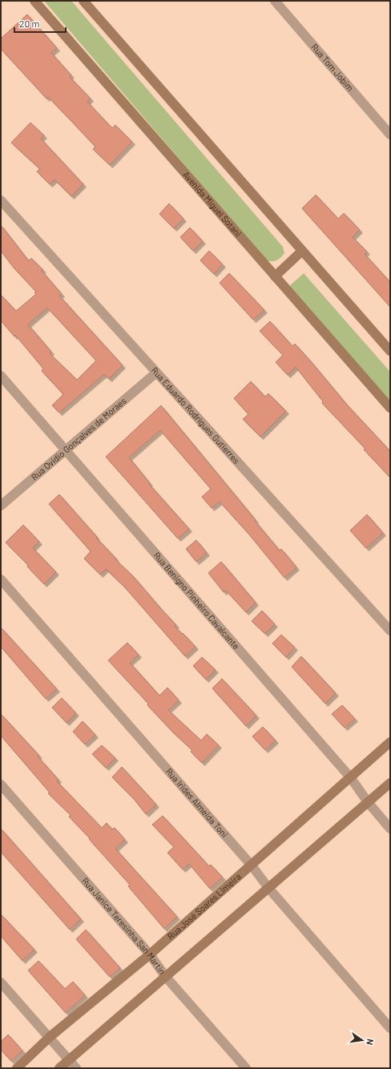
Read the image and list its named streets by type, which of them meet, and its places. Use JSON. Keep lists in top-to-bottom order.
{
  "streets": {
    "street": [
      "Rua Tom Jobim",
      "Avenida Miguel Sotani",
      "Rua Eduardo Rodrigues Gutierres",
      "Rua Ovidio Gonçalves de Moraes",
      "Rua Benigno Pinheiro Cavalcante",
      "Rua Irides Almeida Toni",
      "Rua José Soares Limeira",
      "Rua Janice Teresinha San Martin"
    ]
  },
  "crossings": [
    ["Rua Eduardo Rodrigues Gutierres", "Rua Ovidio Gonçalves de Moraes"],
    ["Rua Ovidio Gonçalves de Moraes", "Rua Benigno Pinheiro Cavalcante"],
    ["Rua Benigno Pinheiro Cavalcante", "Rua José Soares Limeira"],
    ["Rua Irides Almeida Toni", "Rua José Soares Limeira"],
    ["Rua José Soares Limeira", "Rua Janice Teresinha San Martin"]
  ],
  "scale_bar": "20 m",
  "north": "right"
}
